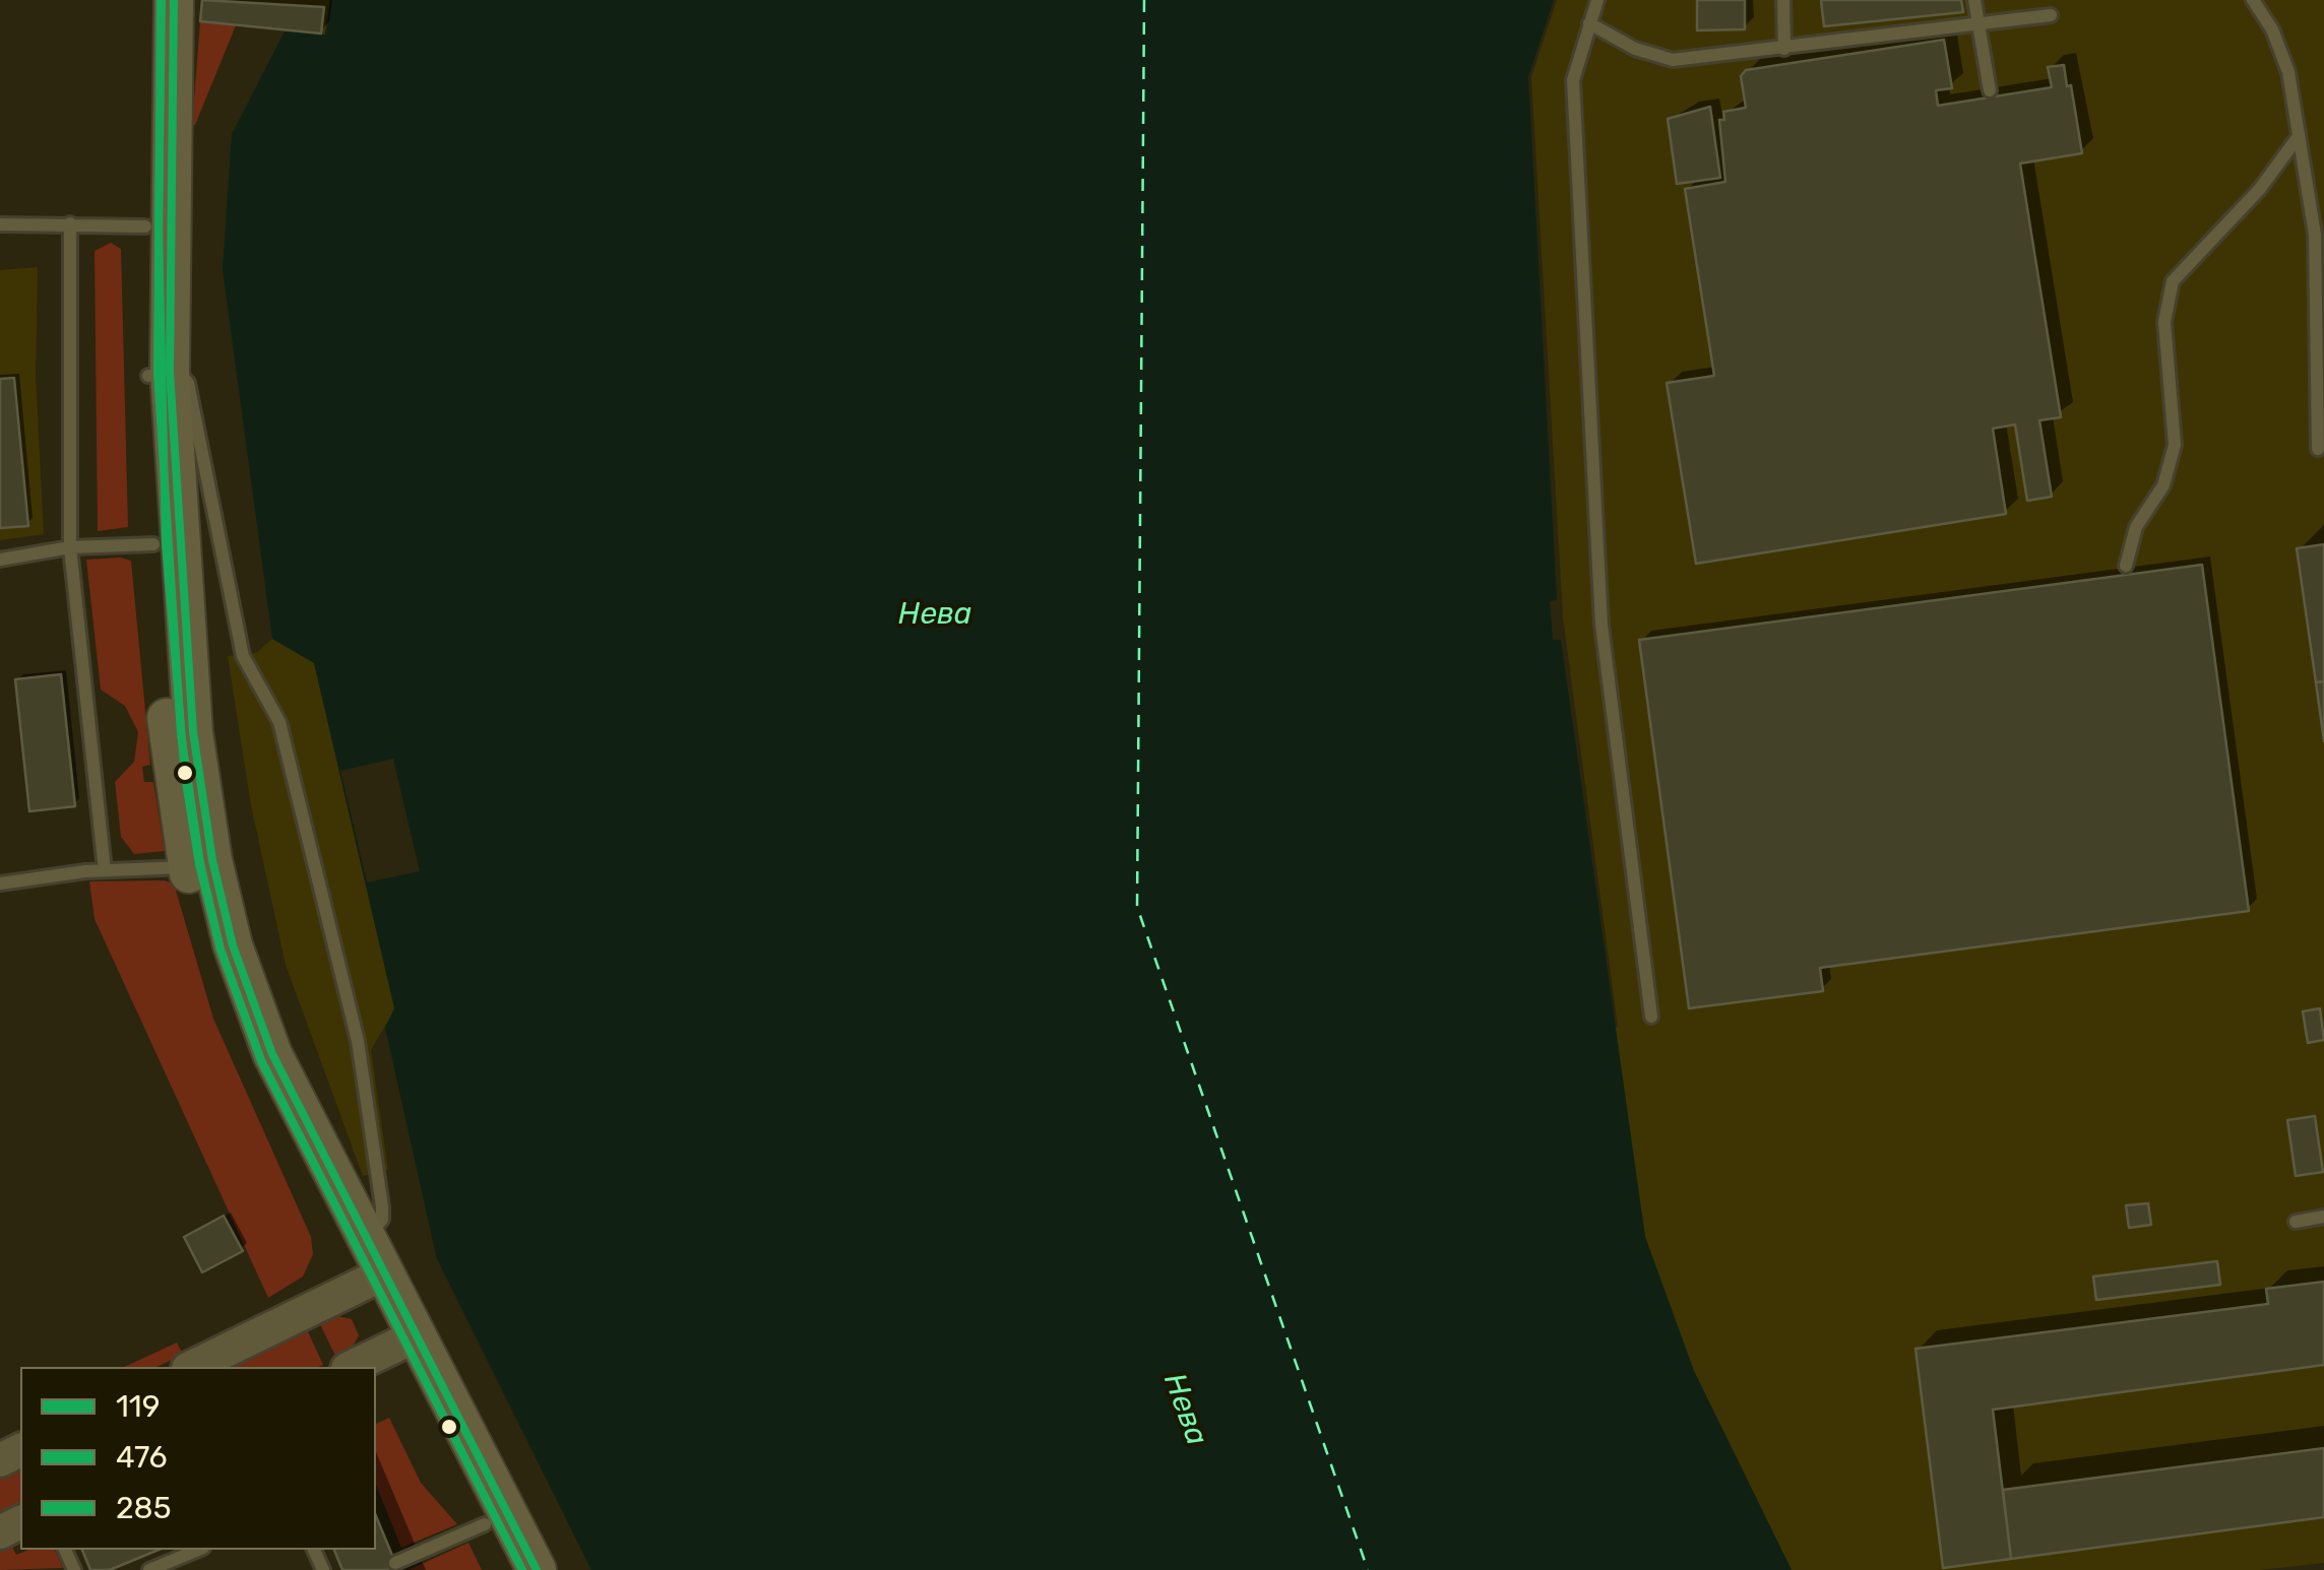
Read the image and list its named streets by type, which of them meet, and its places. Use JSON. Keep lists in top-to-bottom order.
{
  "water": ["Нева"],
  "lines": ["transit line 119", "transit line 476", "transit line 285"],
  "legend": ["119", "476", "285"]
}
